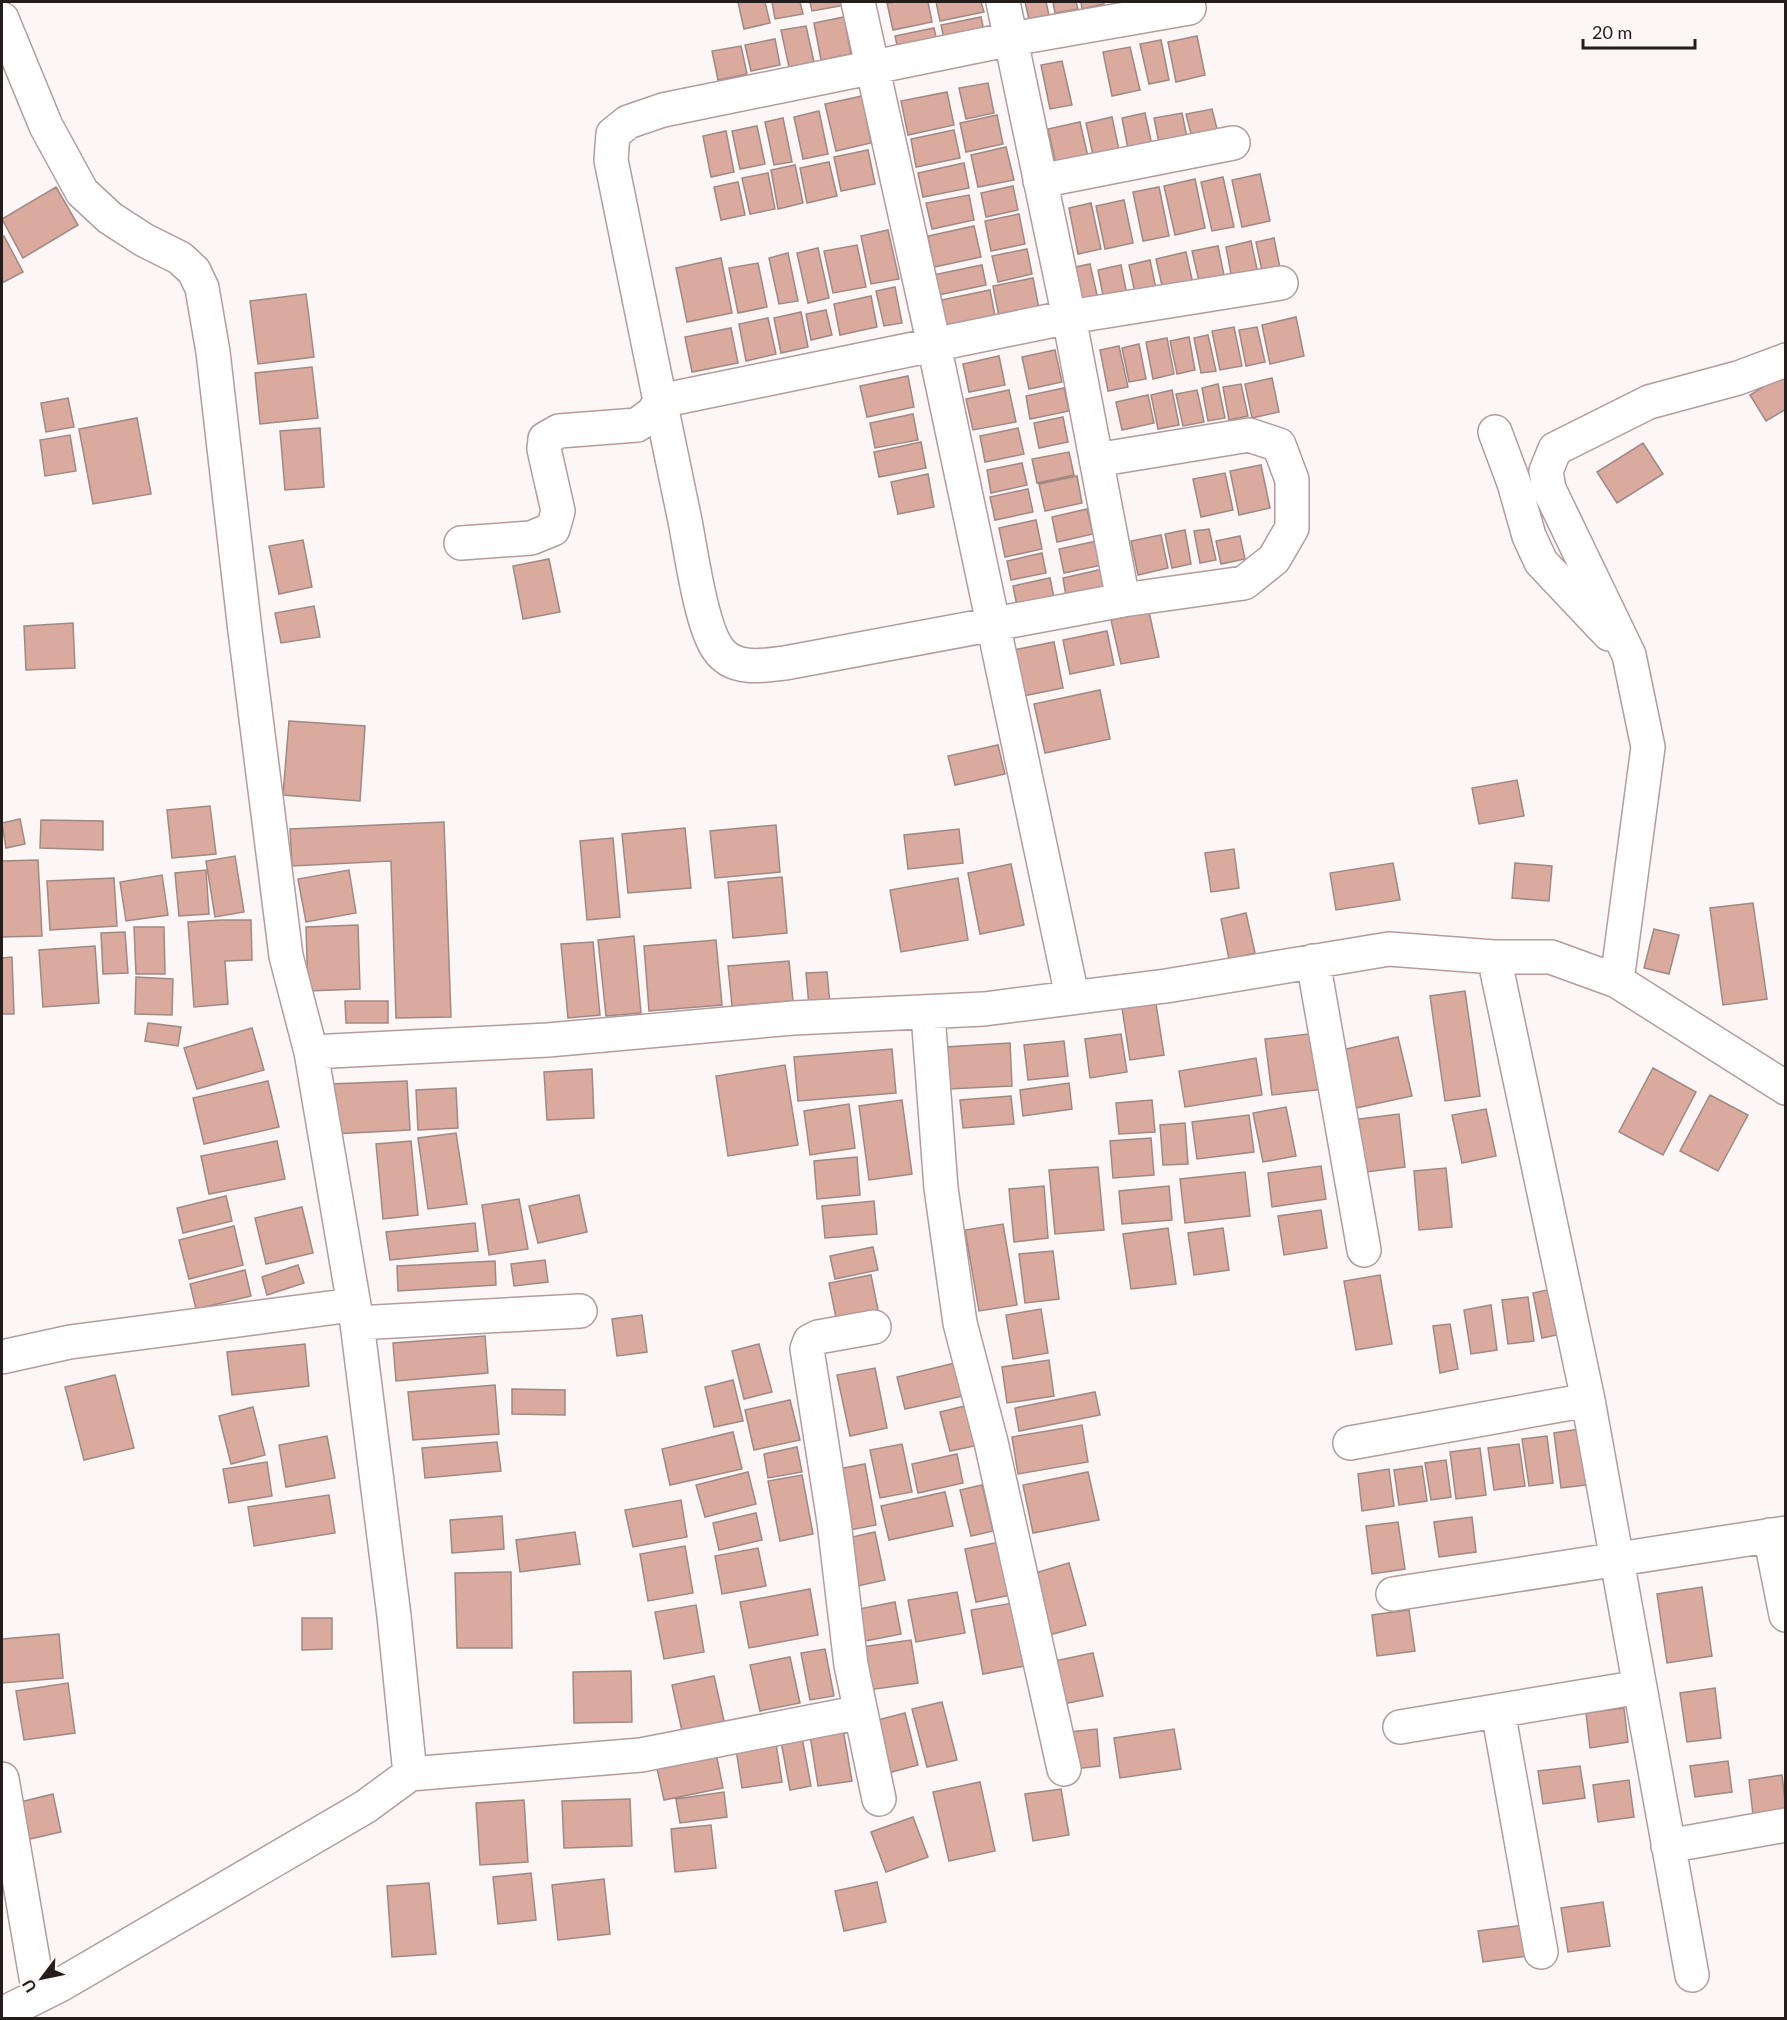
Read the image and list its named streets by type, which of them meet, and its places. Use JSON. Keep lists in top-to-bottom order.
{
  "scale_bar": "20 m",
  "north": "bottom left"
}
